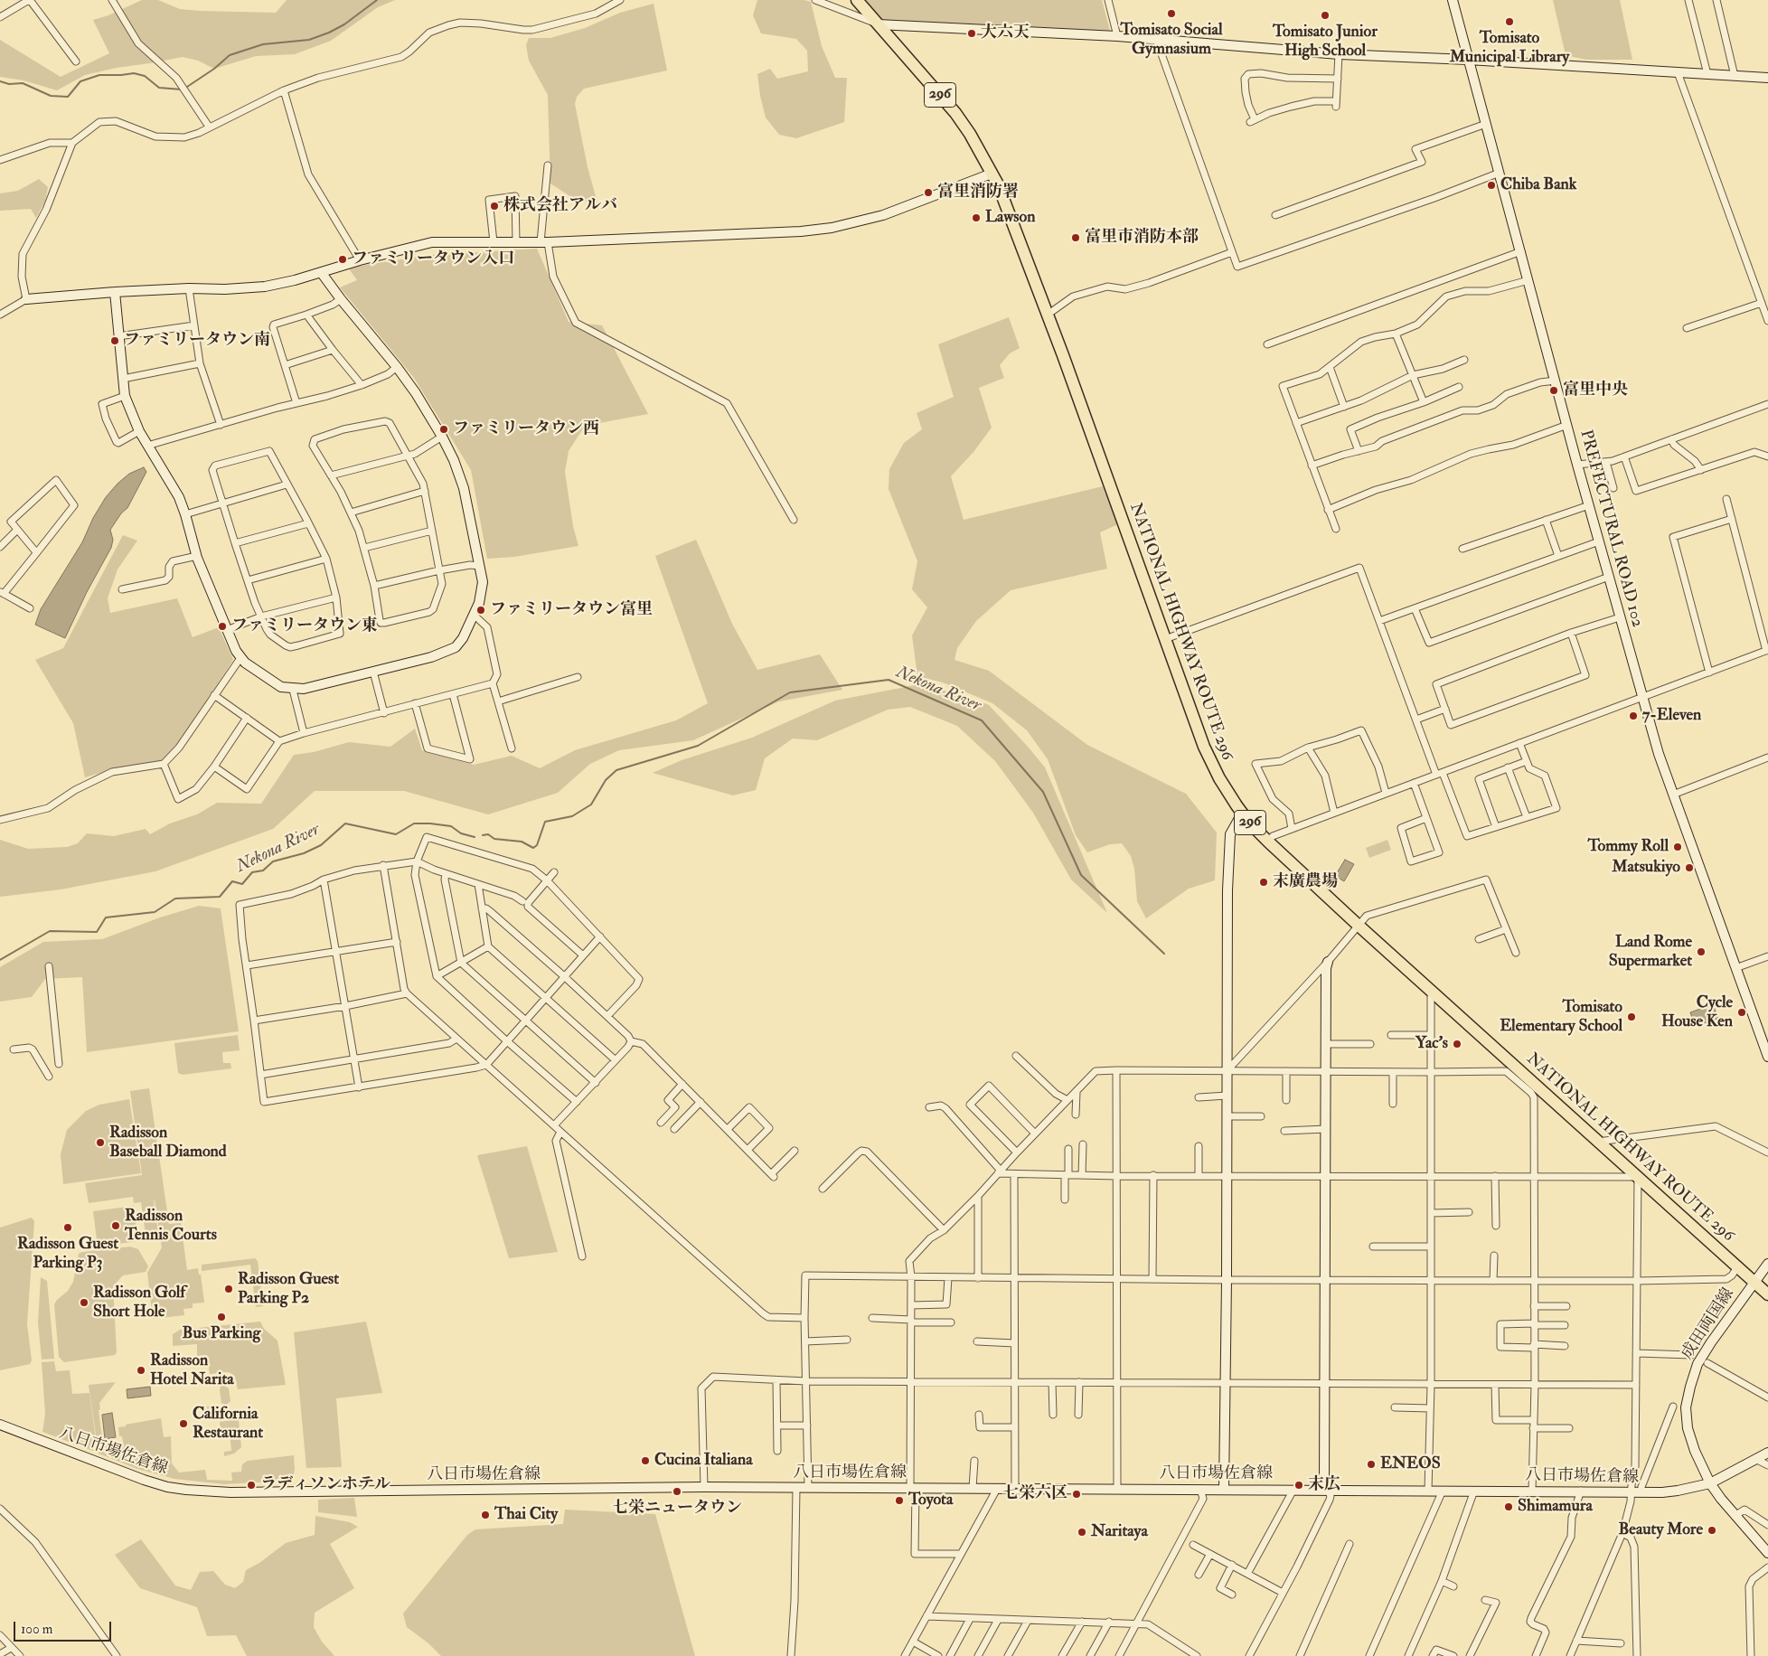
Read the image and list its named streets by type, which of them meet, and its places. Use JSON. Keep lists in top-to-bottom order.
{
  "streets": {
    "highway": ["296", "NATIONAL HIGHWAY ROUTE 296"],
    "street": ["PREFECTURAL ROAD 102", "成田両国線", "八日市場佐倉線"]
  },
  "crossings": [
    ["NATIONAL HIGHWAY ROUTE 296", "成田両国線"],
    ["成田両国線", "八日市場佐倉線"]
  ],
  "water": ["Nekona River"],
  "places": [
    "Tomisato Social Gymnasium",
    "Tomisato Junior High School",
    "Tomisato Municipal Library",
    "大六天",
    "Chiba Bank",
    "富里消防署",
    "株式会社アルバ",
    "Lawson",
    "富里市消防本部",
    "ファミリータウン入口",
    "ファミリータウン南",
    "富里中央",
    "ファミリータウン西",
    "ファミリータウン富里",
    "ファミリータウン東",
    "7-Eleven",
    "Tommy Roll",
    "Matsukiyo",
    "末廣農場",
    "Land Rome Supermarket",
    "Cycle House Ken",
    "Tomisato Elementary School",
    "Yac's",
    "Radisson Baseball Diamond",
    "Radisson Tennis Courts",
    "Radisson Guest Parking P3",
    "Radisson Guest Parking P2",
    "Radisson Golf Short Hole",
    "Bus Parking",
    "Radisson Hotel Narita",
    "California Restaurant",
    "Cucina Italiana",
    "ENEOS",
    "ラディソンホテル",
    "末広",
    "七栄ニュータウン",
    "七栄六区",
    "Toyota",
    "Shimamura",
    "Thai City",
    "Beauty More",
    "Naritaya"
  ],
  "scale_bar": "100 m"
}
